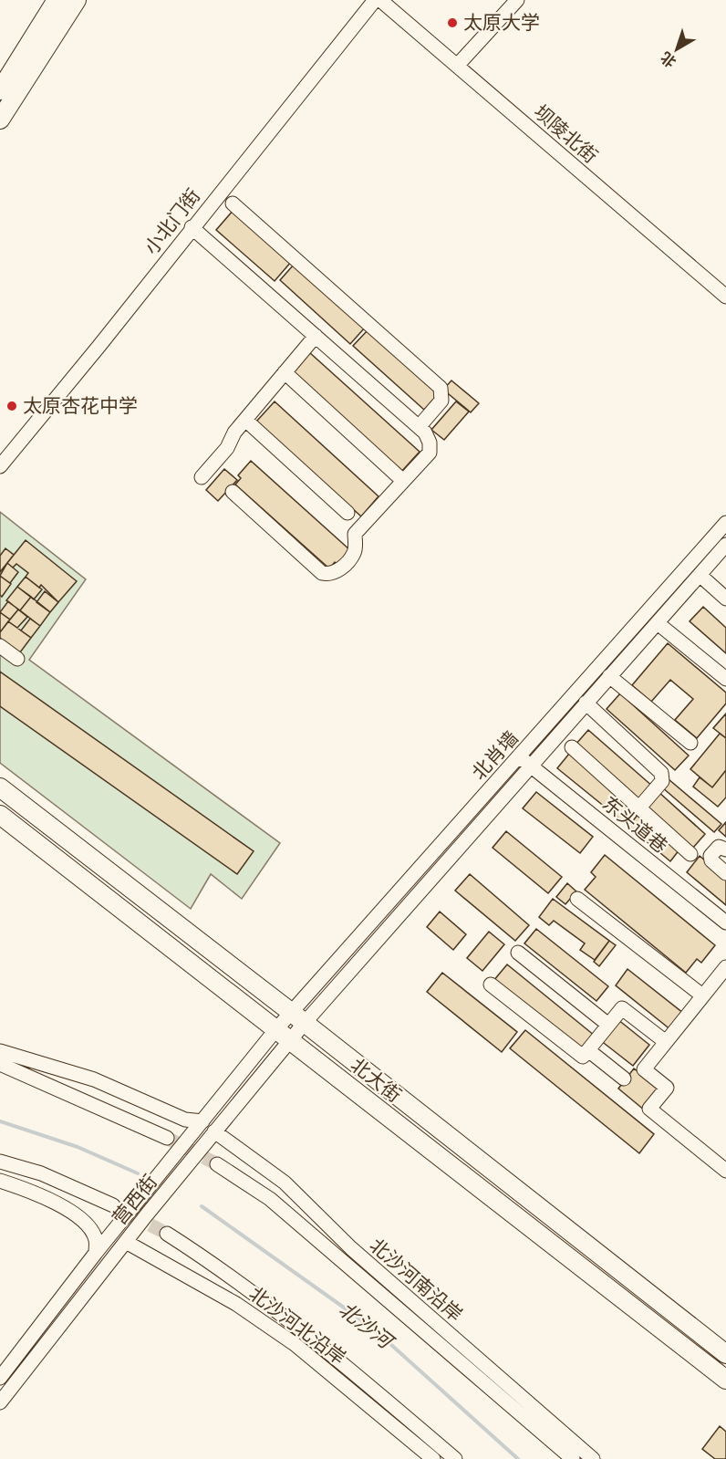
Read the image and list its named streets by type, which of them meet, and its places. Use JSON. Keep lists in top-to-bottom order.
{
  "streets": {
    "main road": ["北大街"],
    "street": [
      "坝陵北街",
      "小北门街",
      "北肖墙",
      "东头道巷",
      "营西街",
      "北沙河南沿岸",
      "北沙河北沿岸"
    ]
  },
  "crossings": [
    ["北肖墙", "东头道巷"],
    ["北肖墙", "营西街"],
    ["北大街", "营西街"],
    ["营西街", "北沙河南沿岸"],
    ["营西街", "北沙河北沿岸"]
  ],
  "water": ["北沙河"],
  "places": ["太原大学", "太原杏花中学"],
  "north": "bottom left"
}
